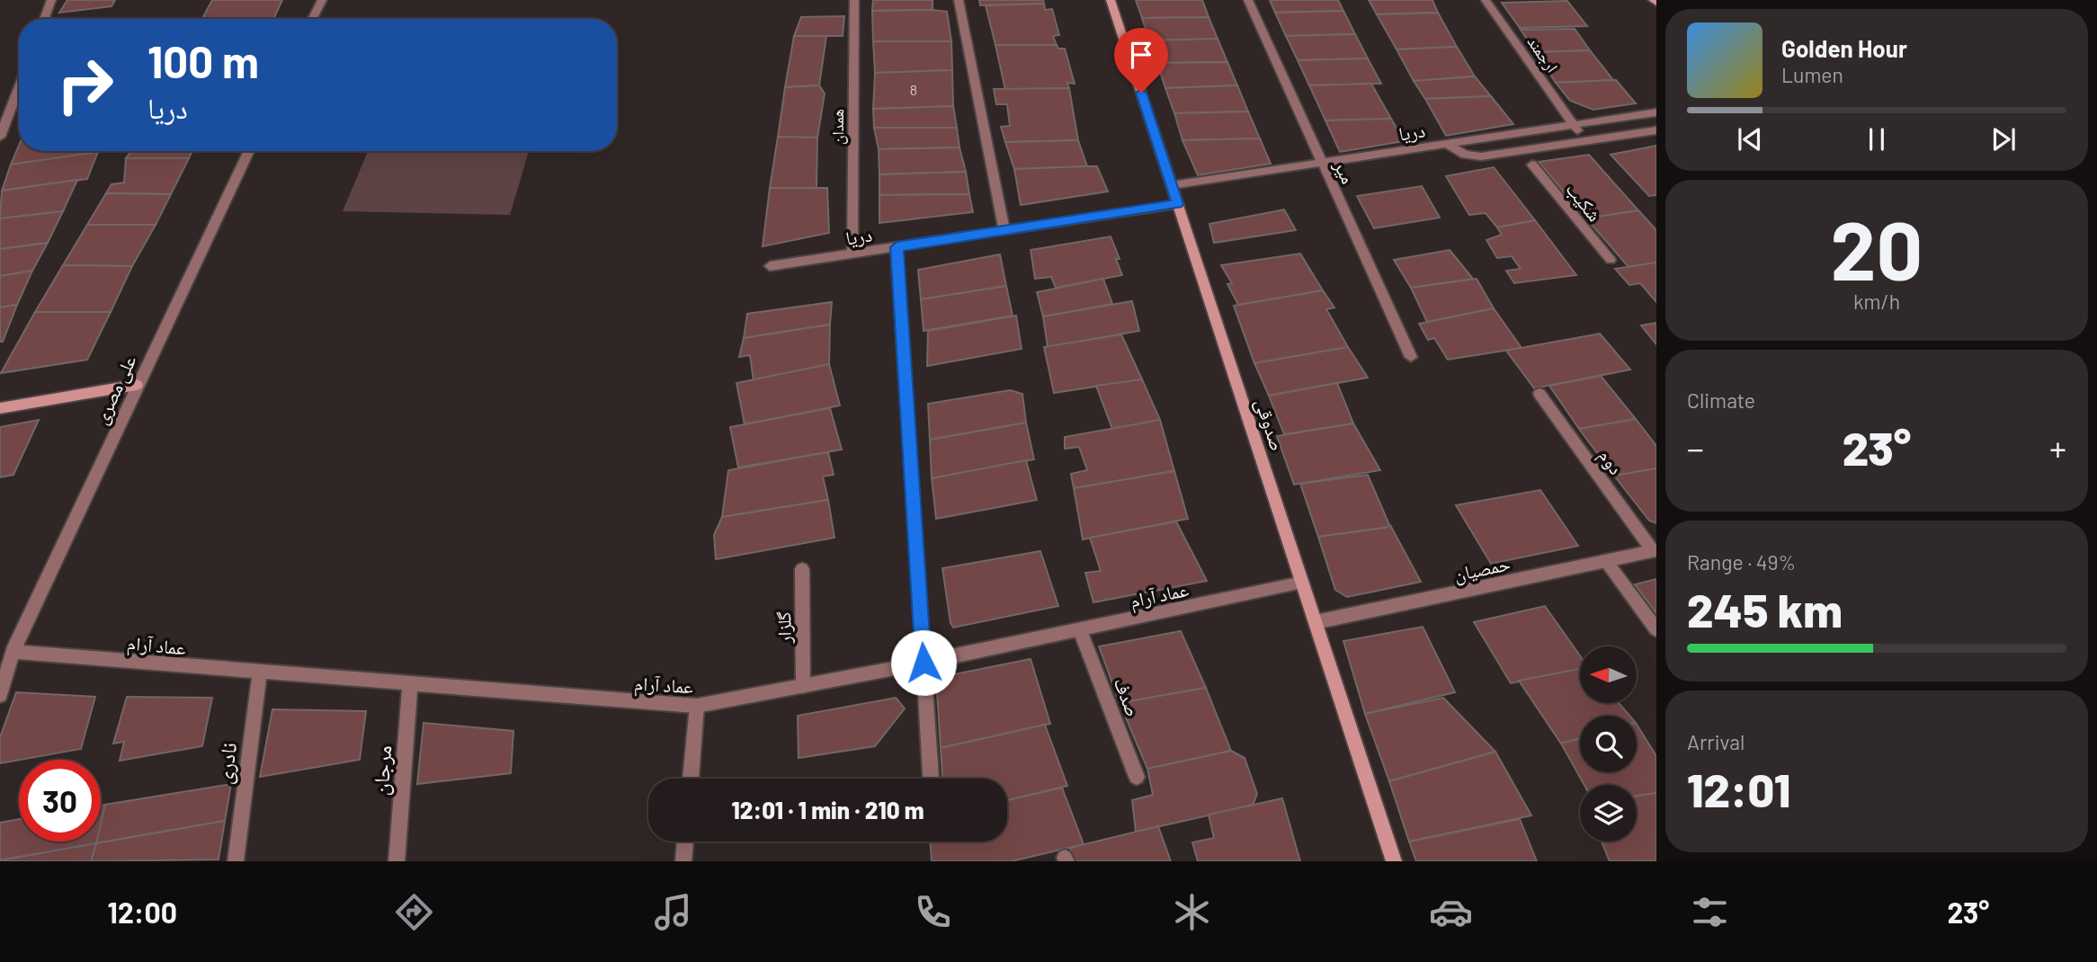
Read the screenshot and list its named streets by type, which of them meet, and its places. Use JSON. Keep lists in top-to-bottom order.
{
  "streets": {
    "street": [
      "ارجمند",
      "همدان",
      "دریا",
      "میر",
      "شکیب",
      "علی مصری",
      "صدوقی",
      "دوم",
      "حمصیان",
      "عماد آرام",
      "گلزار",
      "صدف",
      "نادری",
      "مرجان"
    ]
  },
  "crossings": [
    ["ارجمند", "دریا"],
    ["همدان", "دریا"],
    ["دریا", "میر"],
    ["دریا", "صدوقی"],
    ["علی مصری", "عماد آرام"],
    ["صدوقی", "حمصیان"],
    ["صدوقی", "عماد آرام"],
    ["دوم", "حمصیان"],
    ["عماد آرام", "گلزار"],
    ["عماد آرام", "صدف"],
    ["عماد آرام", "نادری"],
    ["عماد آرام", "مرجان"]
  ],
  "house_numbers": ["8"],
  "north": "left",
  "page": {
    "turn": ["100 m", "دریا"],
    "song": ["Golden Hour", "Lumen"],
    "tile": [
      ["20", "km/h"],
      "Climate",
      ["Range · 49%", "245 km"],
      ["Arrival", "12:01"]
    ],
    "heat": ["−", "23°", "+"],
    "limit": "30",
    "trip": "12:01 · 1 min · 210 m",
    "tabs": ["12:00", "23°"]
  }
}
